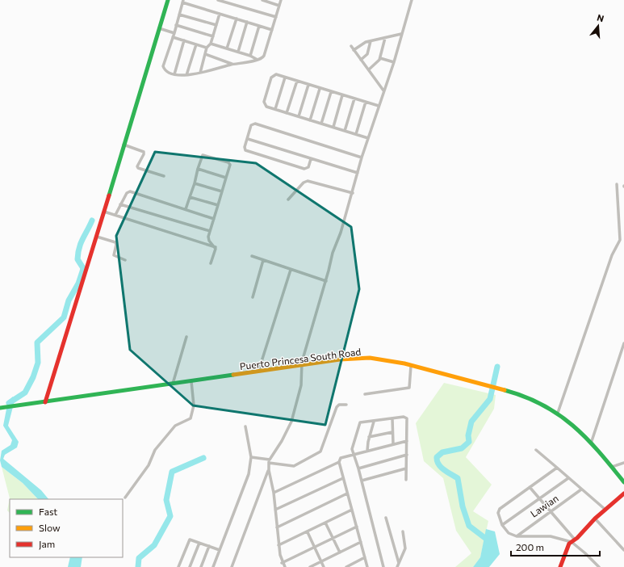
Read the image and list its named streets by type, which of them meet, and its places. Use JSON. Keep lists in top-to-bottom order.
{
  "streets": {
    "main road": ["Puerto Princesa South Road"],
    "street": ["Lawian"]
  },
  "legend": ["Fast", "Slow", "Jam"],
  "scale_bar": "200 m",
  "north": "top"
}
